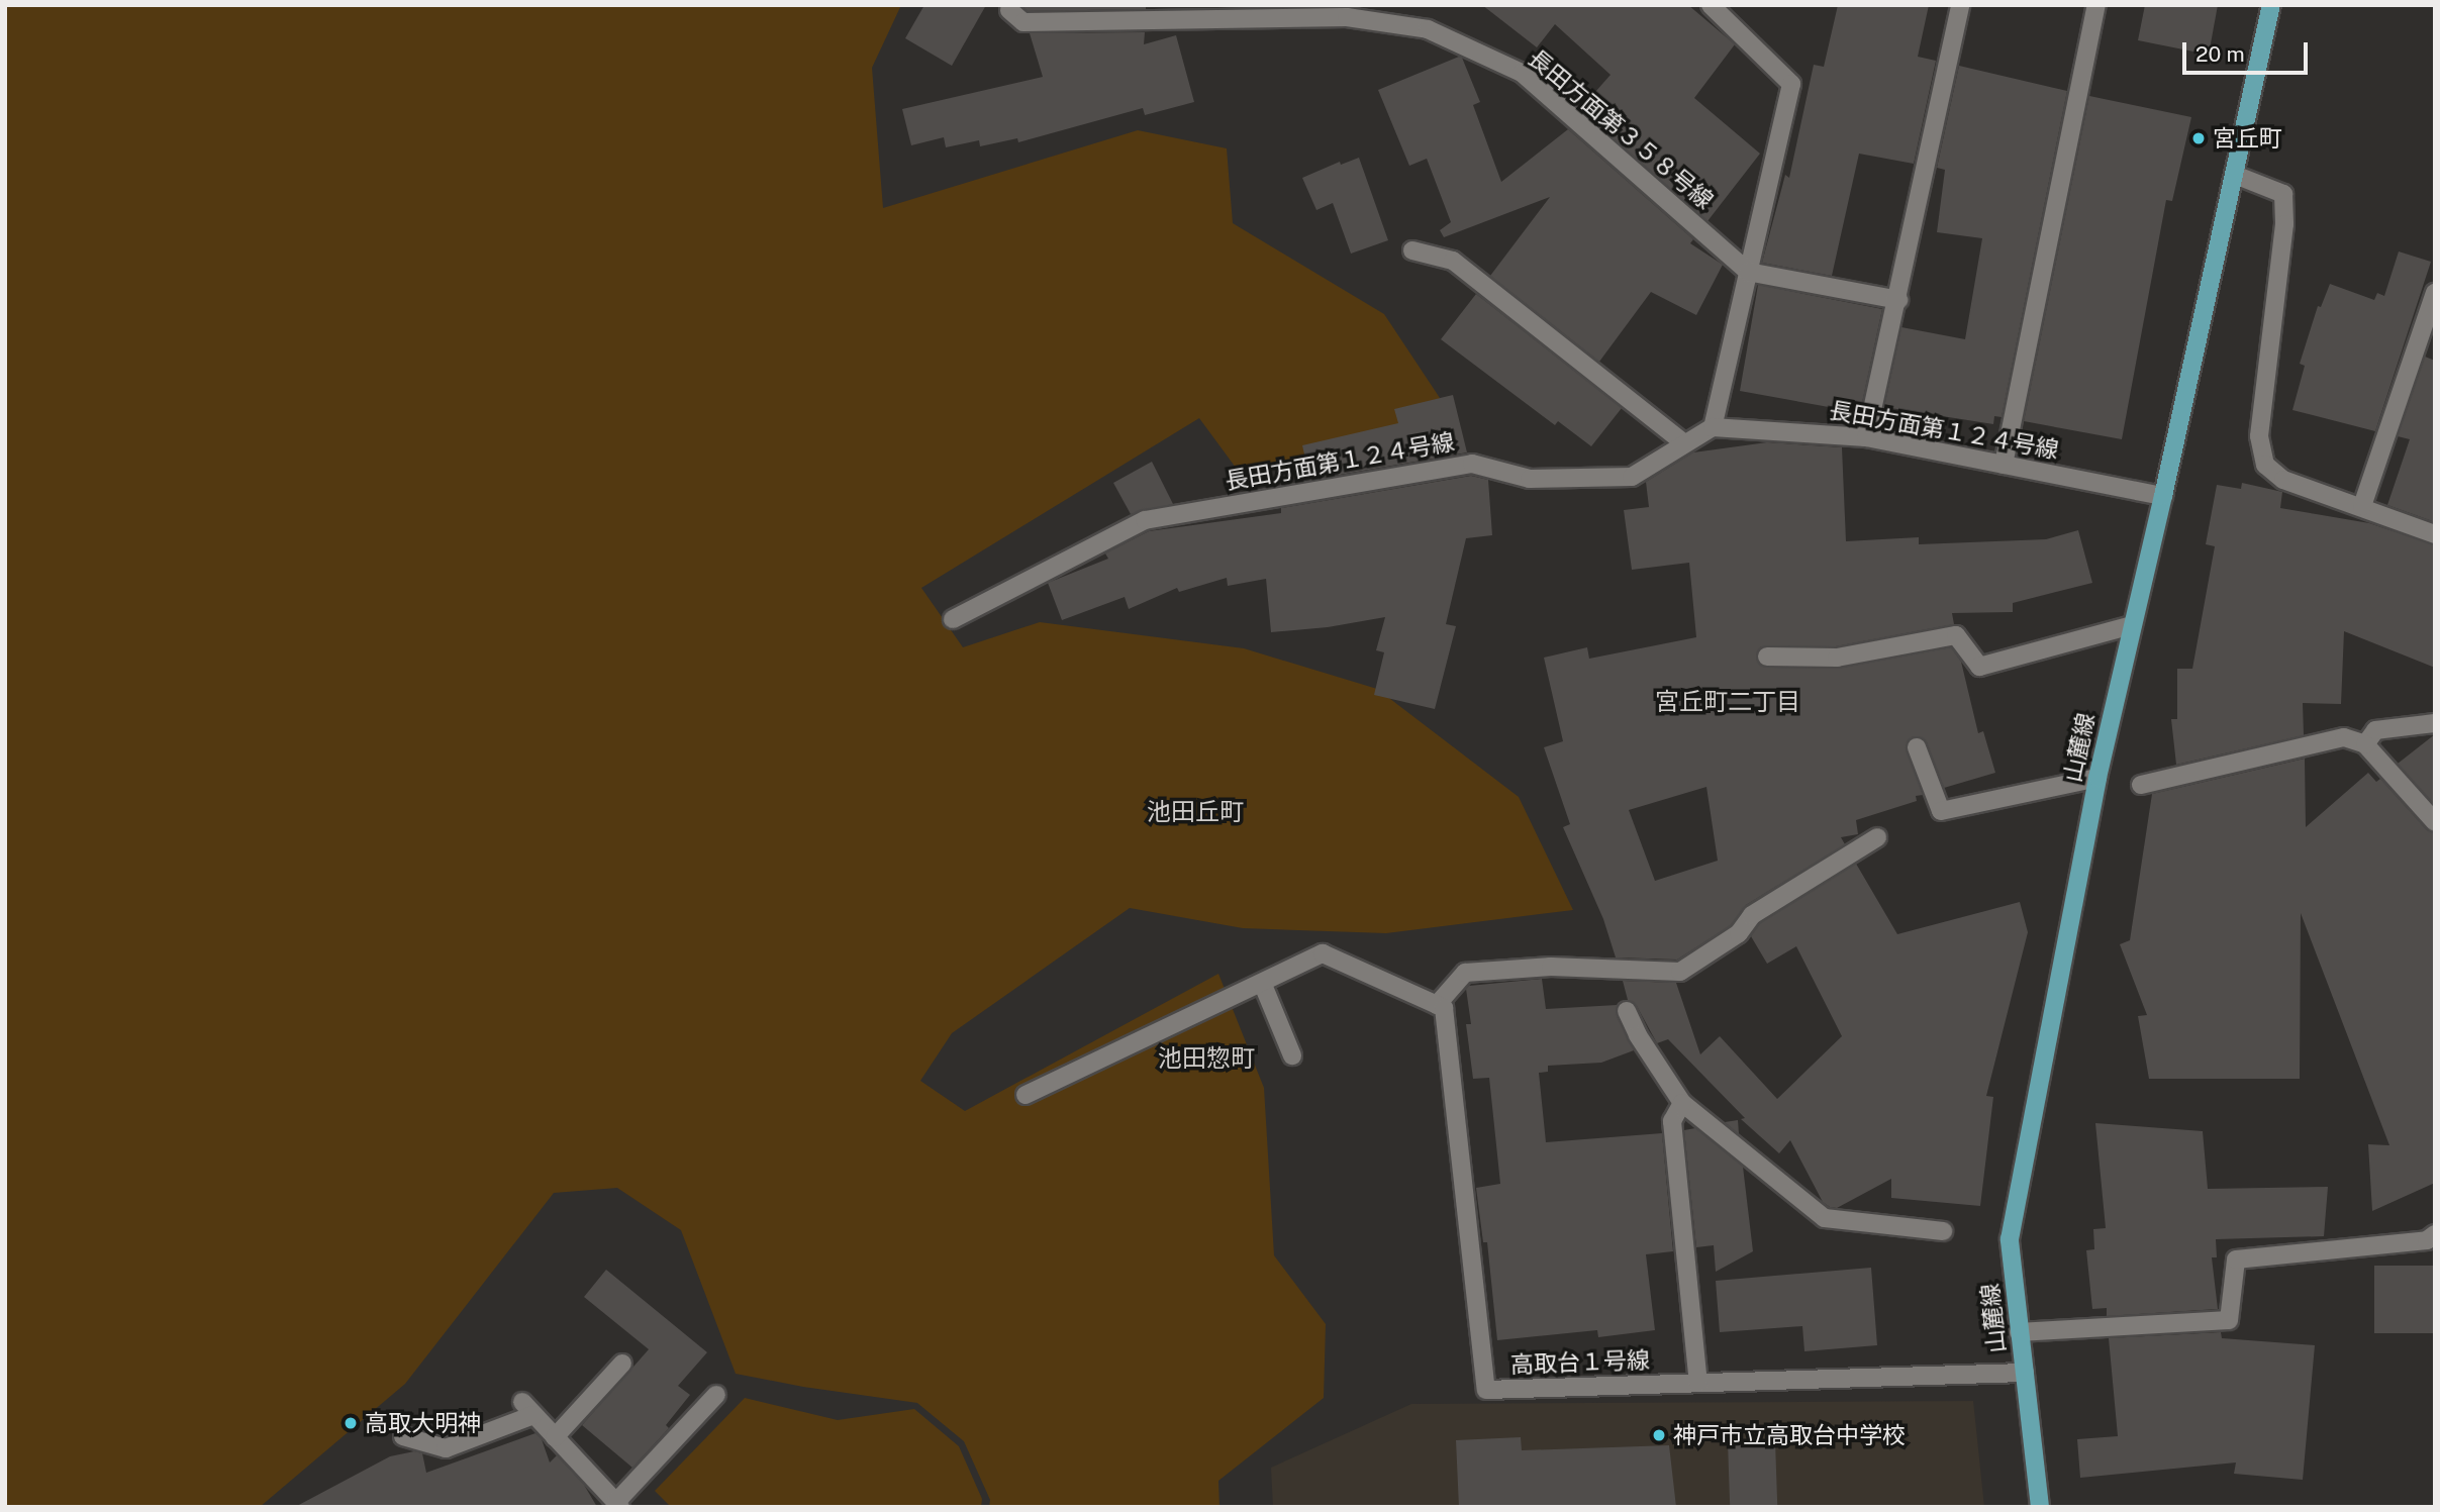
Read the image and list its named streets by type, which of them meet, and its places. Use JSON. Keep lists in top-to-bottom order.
{
  "streets": {
    "main road": ["山麓線"],
    "street": ["長田方面第３５８号線", "長田方面第１２４号線", "高取台１号線"]
  },
  "crossings": [
    ["長田方面第１２４号線", "山麓線"],
    ["山麓線", "高取台１号線"]
  ],
  "districts": ["宮丘町二丁目", "池田丘町", "池田惣町"],
  "places": ["宮丘町", "高取大明神", "神戸市立高取台中学校"],
  "scale_bar": "20 m"
}
